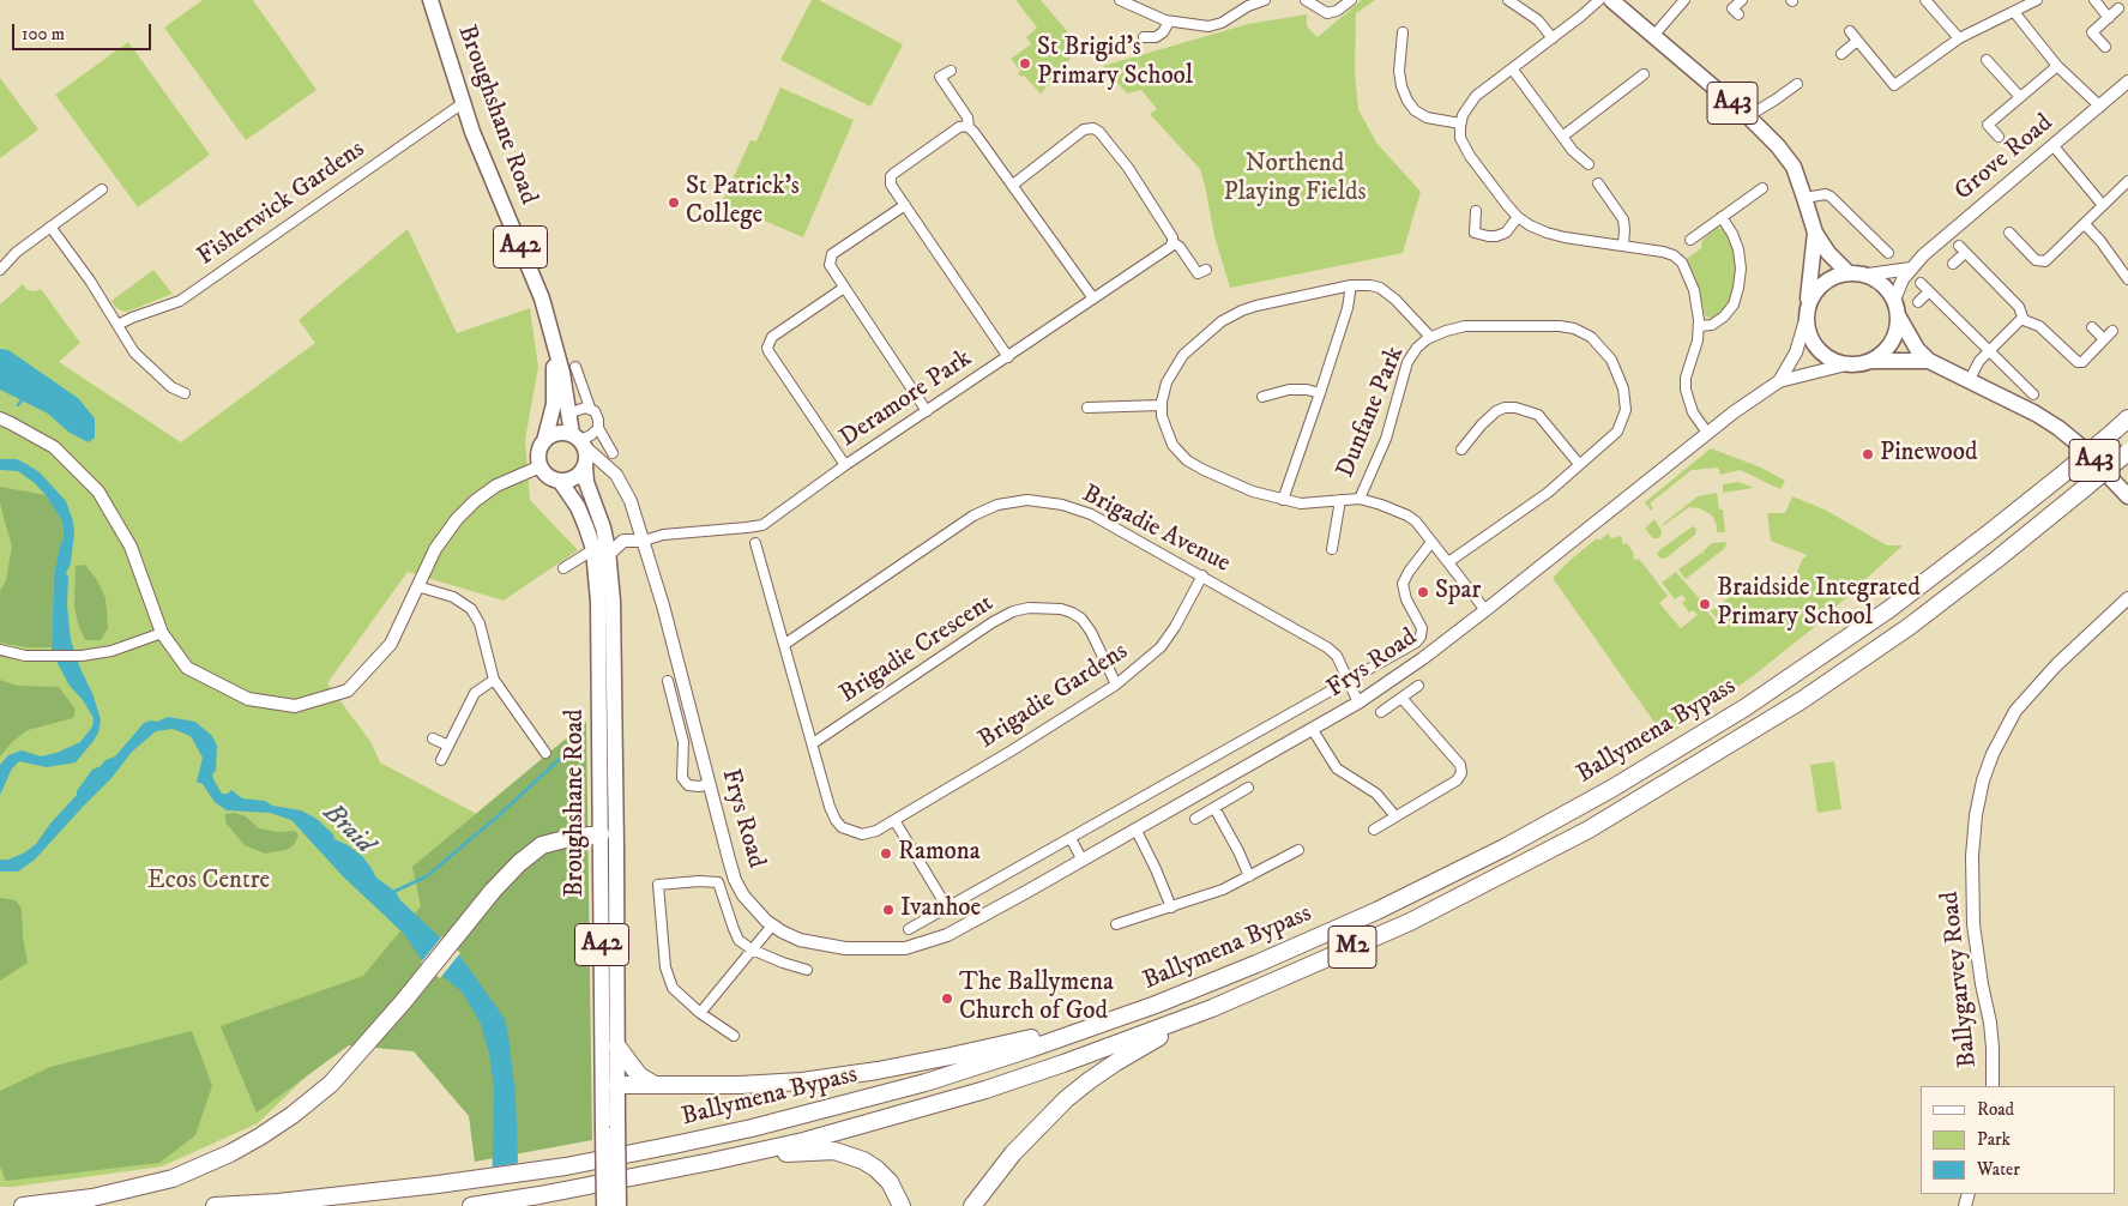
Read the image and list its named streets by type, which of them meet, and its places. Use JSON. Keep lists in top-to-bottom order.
{
  "streets": {
    "highway": ["Ballymena Bypass", "M2"],
    "main road": ["A43", "Broughshane Road", "A42"],
    "street": [
      "Grove Road",
      "Fisherwick Gardens",
      "Deramore Park",
      "Dunfane Park",
      "Brigadie Avenue",
      "Brigadie Crescent",
      "Frys Road",
      "Brigadie Gardens",
      "Ballygarvey Road"
    ]
  },
  "crossings": [
    ["A43", "Grove Road"],
    ["A43", "Frys Road"],
    ["Broughshane Road", "Fisherwick Gardens"],
    ["Broughshane Road", "A42"],
    ["Broughshane Road", "Frys Road"],
    ["Grove Road", "Frys Road"],
    ["A42", "Frys Road"],
    ["Deramore Park", "Frys Road"],
    ["Dunfane Park", "Frys Road"],
    ["Brigadie Avenue", "Frys Road"],
    ["Brigadie Avenue", "Brigadie Gardens"],
    ["Brigadie Crescent", "Brigadie Gardens"]
  ],
  "water": ["Braid"],
  "parks": ["Northend Playing Fields", "Ecos Centre"],
  "places": [
    "St Brigid's Primary School",
    "St Patrick's College",
    "Pinewood",
    "Spar",
    "Braidside Integrated Primary School",
    "Ramona",
    "Ivanhoe",
    "The Ballymena Church of God"
  ],
  "legend": ["Road", "Park", "Water"],
  "scale_bar": "100 m"
}
